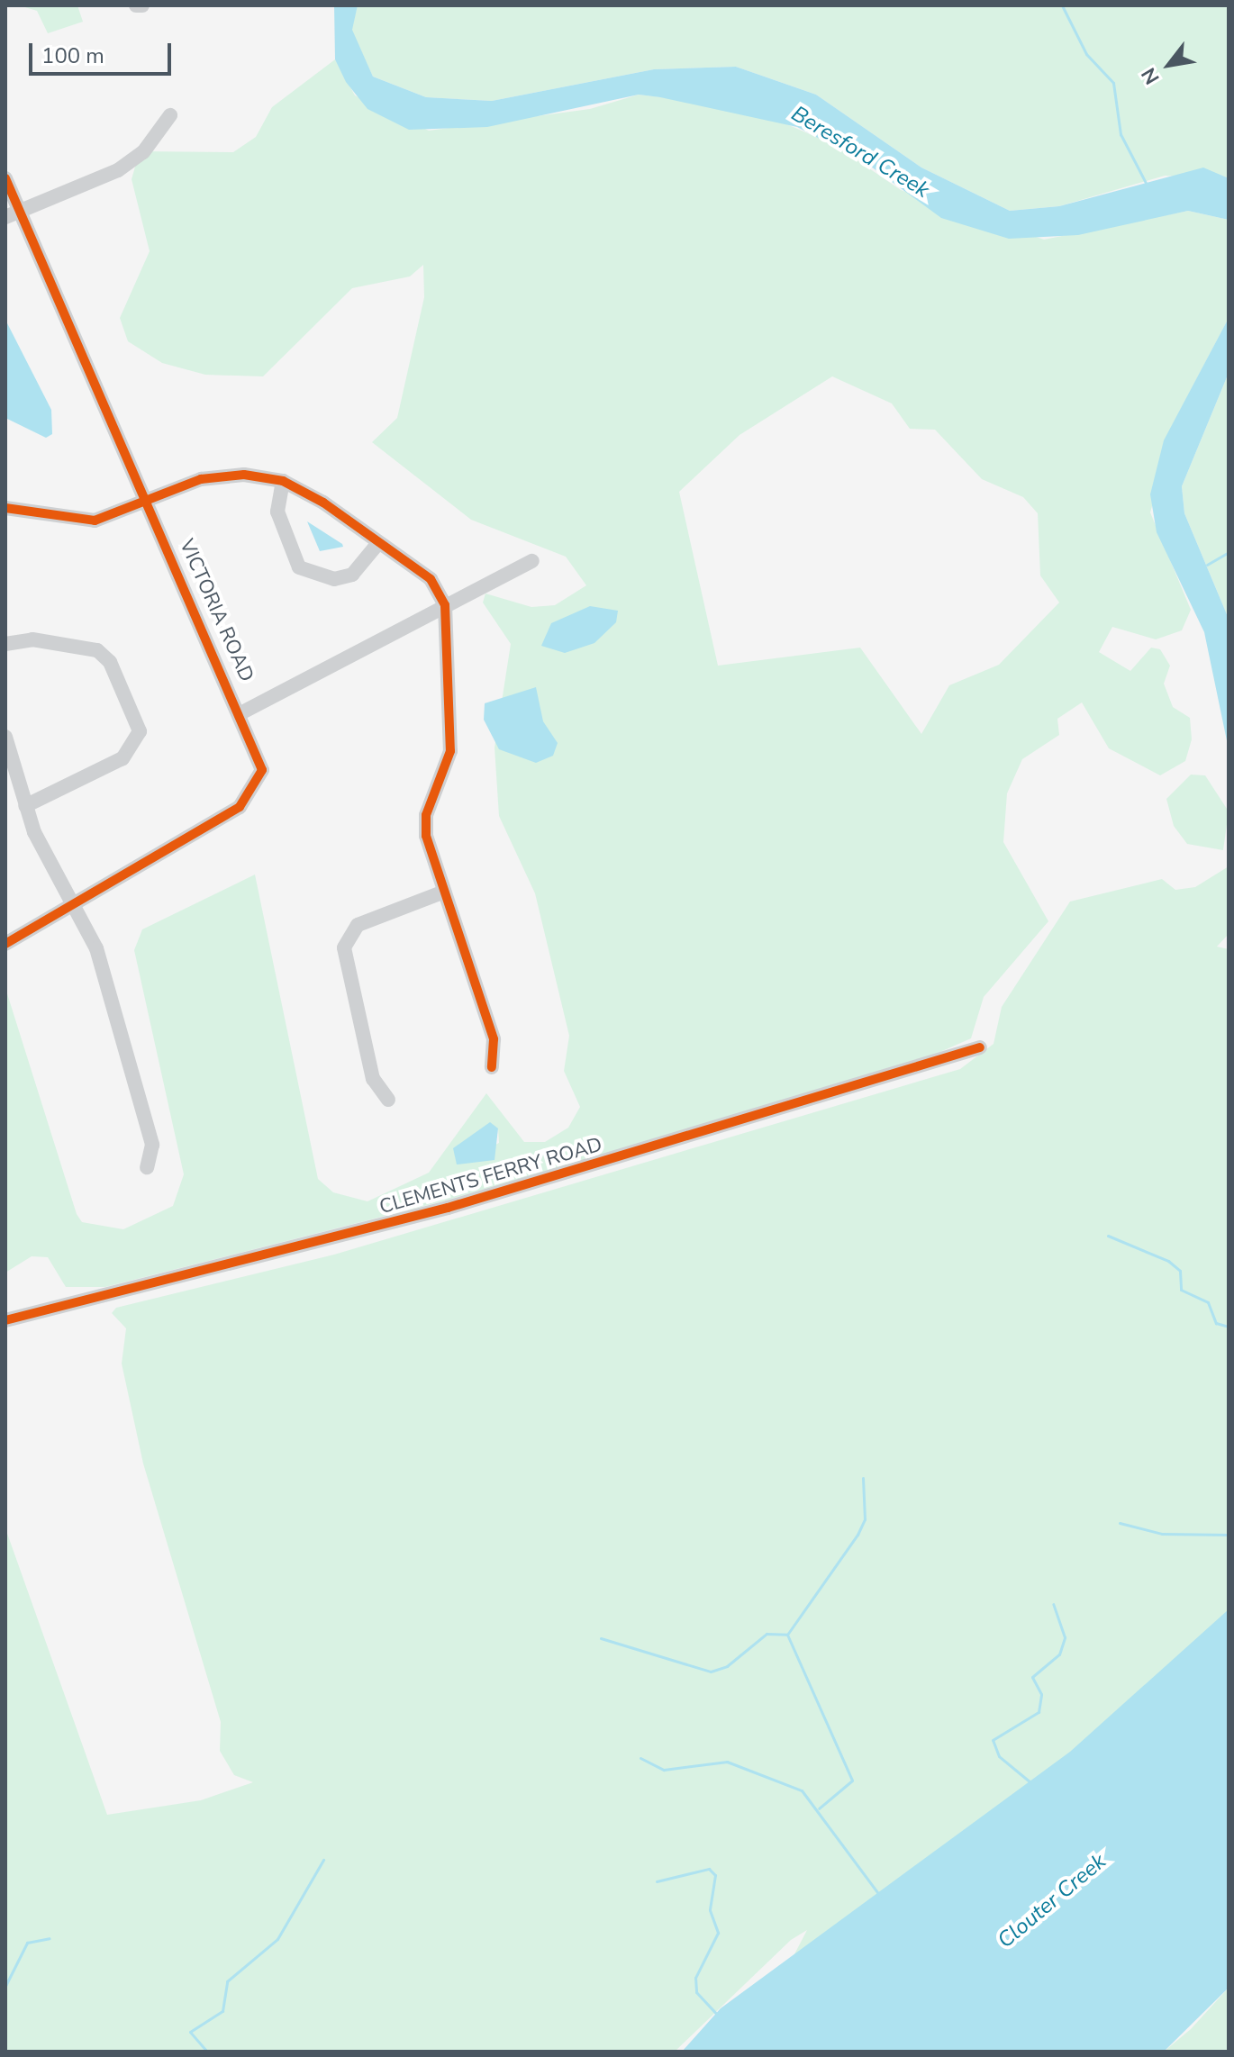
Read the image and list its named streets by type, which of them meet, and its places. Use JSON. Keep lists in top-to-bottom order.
{
  "streets": {
    "street": ["VICTORIA ROAD", "CLEMENTS FERRY ROAD"]
  },
  "water": ["Beresford Creek", "Clouter Creek"],
  "scale_bar": "100 m",
  "north": "bottom left"
}
